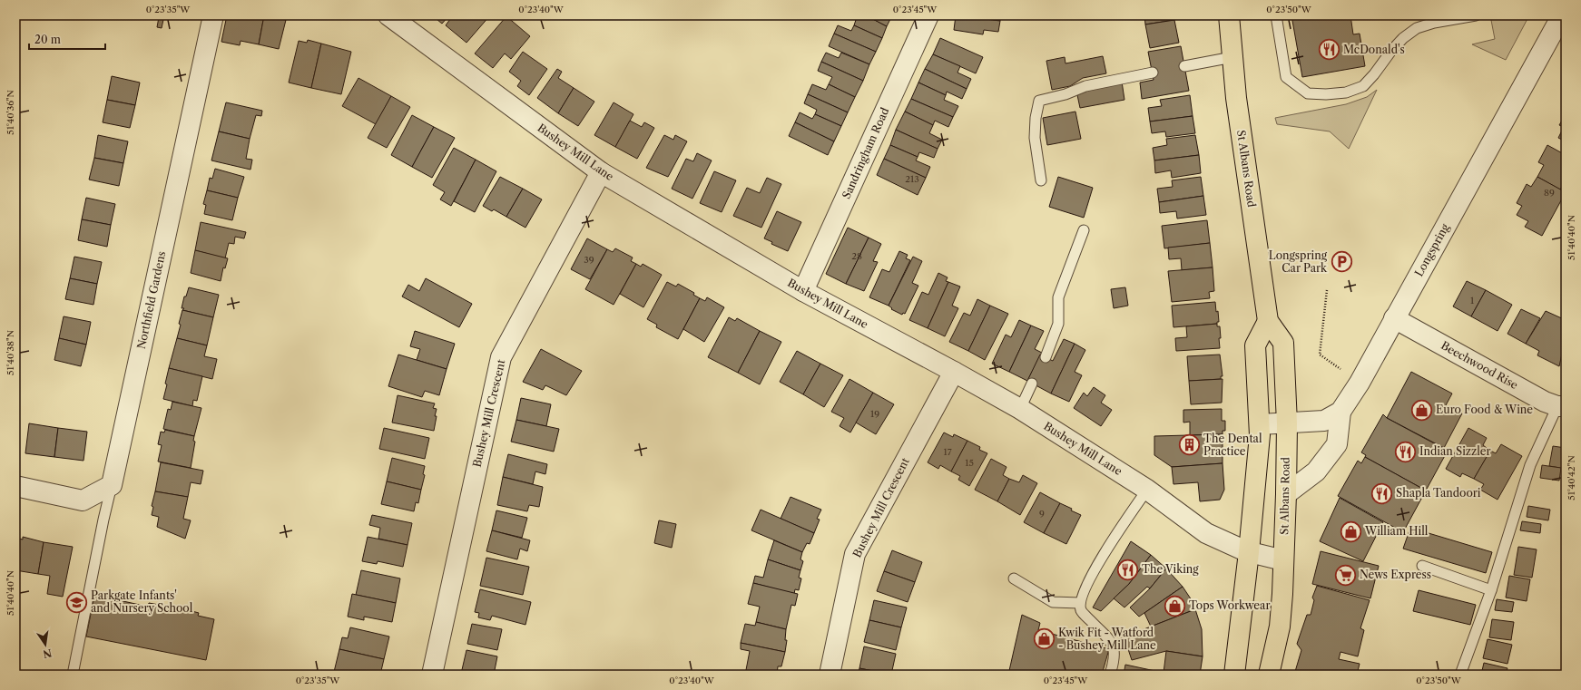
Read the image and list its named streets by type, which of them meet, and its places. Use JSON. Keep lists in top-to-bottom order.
{
  "streets": {
    "main road": ["St Albans Road"],
    "street": [
      "Bushey Mill Lane",
      "Sandringham Road",
      "Longspring",
      "Northfield Gardens",
      "Beechwood Rise",
      "Bushey Mill Crescent"
    ]
  },
  "crossings": [
    ["Bushey Mill Lane", "Sandringham Road"],
    ["Bushey Mill Lane", "St Albans Road"],
    ["Bushey Mill Lane", "Bushey Mill Crescent"],
    ["St Albans Road", "Longspring"],
    ["Longspring", "Beechwood Rise"]
  ],
  "places": {
    "restaurant": [
      "McDonald's",
      "Indian Sizzler",
      "Shapla Tandoori",
      "The Viking"
    ],
    "parking": ["Longspring Car Park"],
    "shop": [
      "Euro Food & Wine",
      "William Hill",
      "Tops Workwear",
      "Kwik Fit - Watford - Bushey Mill Lane"
    ],
    "building": ["The Dental Practice"],
    "supermarket": ["News Express"],
    "school or university": ["Parkgate Infants' and Nursery School"]
  },
  "house_numbers": [
    "213",
    "89",
    "28",
    "39",
    "1",
    "19",
    "17",
    "15",
    "9"
  ],
  "scale_bar": "20 m",
  "north": "bottom",
  "coordinates": [
    "0°23'35\"W",
    "0°23'40\"W",
    "0°23'45\"W",
    "0°23'50\"W",
    "51°40'36\"N",
    "51°40'40\"N",
    "51°40'38\"N",
    "51°40'42\"N"
  ]
}
